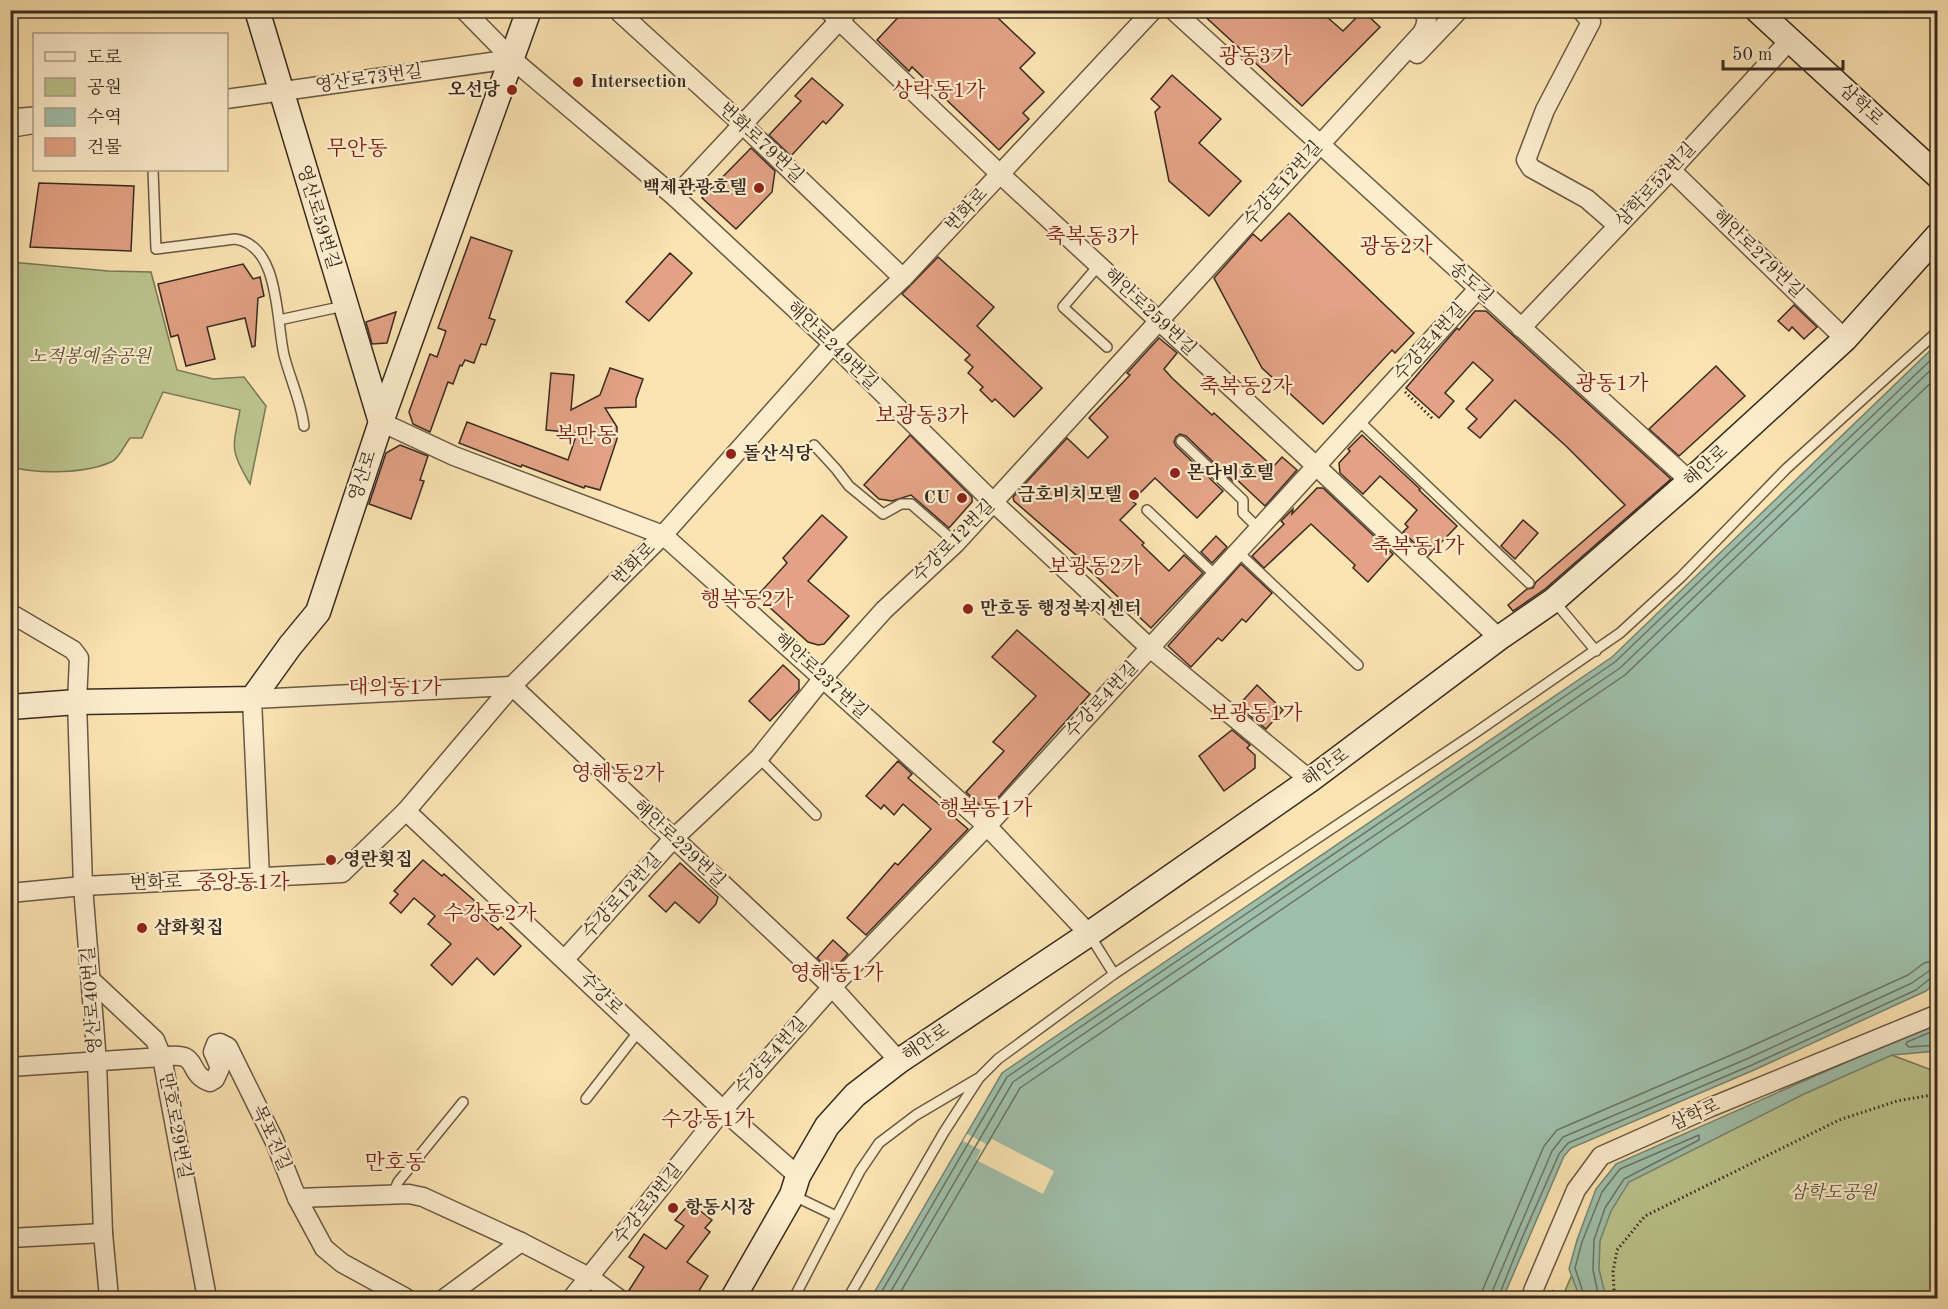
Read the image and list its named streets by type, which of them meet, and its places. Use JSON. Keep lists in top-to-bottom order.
{
  "streets": {
    "street": [
      "영산로73번길",
      "삼학로",
      "번화로79번길",
      "수강로12번길",
      "삼학로52번길",
      "번화로",
      "영산로59번길",
      "해안로279번길",
      "송도길",
      "해안로259번길",
      "수강로4번길",
      "해안로249번길",
      "해안로",
      "영산로",
      "해안로237번길",
      "해안로229번길",
      "수강로",
      "영산로40번길",
      "만호로29번길",
      "목포진길",
      "수강로3번길"
    ]
  },
  "crossings": [
    ["영산로73번길", "영산로59번길"],
    ["영산로73번길", "해안로249번길"],
    ["영산로73번길", "영산로"],
    ["삼학로", "삼학로52번길"],
    ["번화로79번길", "번화로"],
    ["수강로12번길", "송도길"],
    ["수강로12번길", "해안로259번길"],
    ["수강로12번길", "해안로249번길"],
    ["수강로12번길", "해안로237번길"],
    ["수강로12번길", "해안로229번길"],
    ["수강로12번길", "수강로"],
    ["삼학로52번길", "해안로279번길"],
    ["삼학로52번길", "송도길"],
    ["번화로", "해안로259번길"],
    ["번화로", "해안로249번길"],
    ["번화로", "해안로237번길"],
    ["번화로", "해안로229번길"],
    ["번화로", "수강로"],
    ["번화로", "영산로40번길"],
    ["영산로59번길", "영산로"],
    ["영산로59번길", "해안로237번길"],
    ["해안로279번길", "해안로"],
    ["송도길", "수강로4번길"],
    ["송도길", "해안로"],
    ["해안로259번길", "수강로4번길"],
    ["해안로259번길", "해안로"],
    ["수강로4번길", "해안로249번길"],
    ["수강로4번길", "해안로237번길"],
    ["수강로4번길", "해안로229번길"],
    ["수강로4번길", "수강로"],
    ["수강로4번길", "수강로3번길"],
    ["해안로249번길", "해안로"],
    ["해안로249번길", "영산로"],
    ["해안로", "해안로237번길"],
    ["해안로", "해안로229번길"],
    ["해안로", "수강로"],
    ["영산로", "해안로237번길"],
    ["수강로", "수강로3번길"],
    ["영산로40번길", "만호로29번길"],
    ["만호로29번길", "목포진길"]
  ],
  "districts": [
    "광동3가",
    "상락동1가",
    "무안동",
    "축복동3가",
    "광동2가",
    "광동1가",
    "축복동2가",
    "보광동3가",
    "복만동",
    "축복동1가",
    "보광동2가",
    "행복동2가",
    "대의동1가",
    "보광동1가",
    "영해동2가",
    "행복동1가",
    "중앙동1가",
    "수강동2가",
    "영해동1가",
    "수강동1가",
    "만호동"
  ],
  "parks": ["노적봉예술공원", "삼학도공원"],
  "places": [
    "Intersection",
    "오선당",
    "백제관광호텔",
    "돌산식당",
    "몬다비호텔",
    "금호비치모텔",
    "CU",
    "만호동 행정복지센터",
    "영란횟집",
    "삼화횟집",
    "항동시장"
  ],
  "legend": [
    "도로",
    "공원",
    "수역",
    "건물"
  ],
  "scale_bar": "50 m"
}
